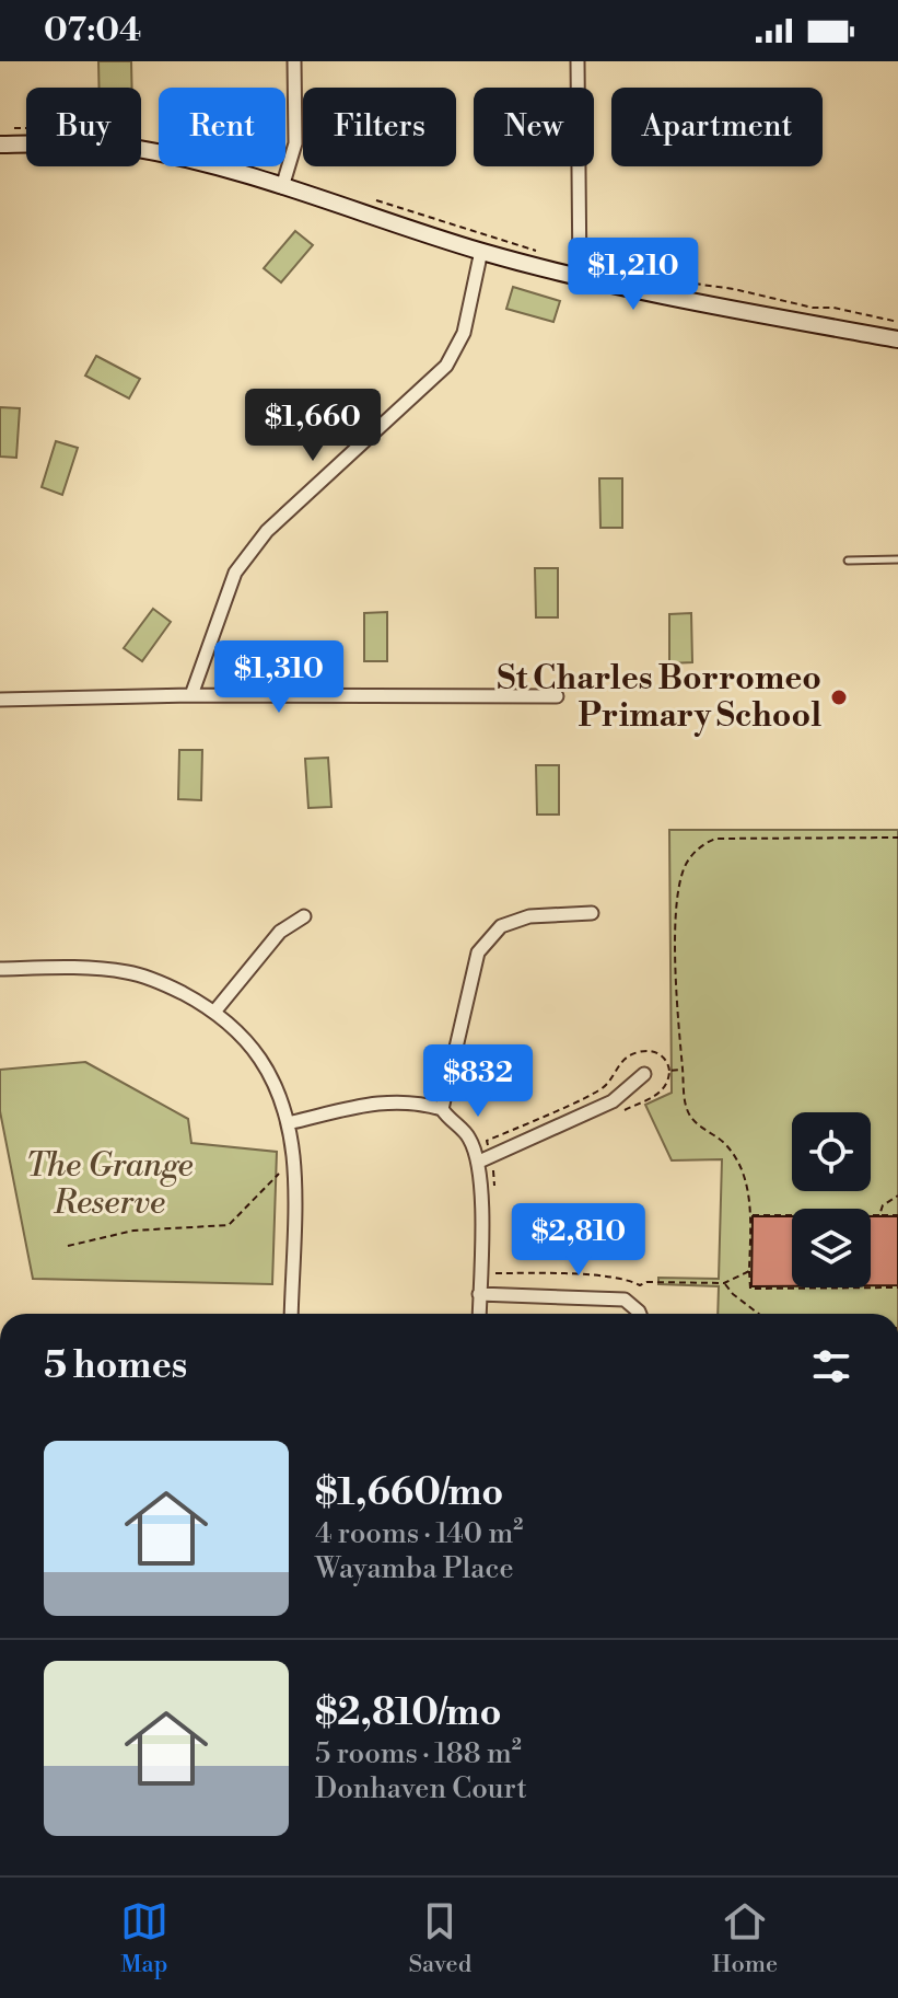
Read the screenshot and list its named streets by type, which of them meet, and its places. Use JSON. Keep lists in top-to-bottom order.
{
  "parks": ["The Grange Reserve"],
  "places": ["St Charles Borromeo Primary School"],
  "page": {
    "status": "07:04",
    "chip": [
      "Buy",
      "Rent",
      "Filters",
      "New",
      "Apartment"
    ],
    "price": [
      "$1,210",
      "$1,660",
      "$1,310",
      "$832",
      "$2,810"
    ],
    "heading": "5 homes",
    "list": [
      {
        "name": "$1,660/mo",
        "note": "4 rooms · 140 m² · Wayamba Place"
      },
      {
        "name": "$2,810/mo",
        "note": "5 rooms · 188 m² · Donhaven Court"
      }
    ],
    "tabs": ["Map", "Saved", "Home"]
  }
}
